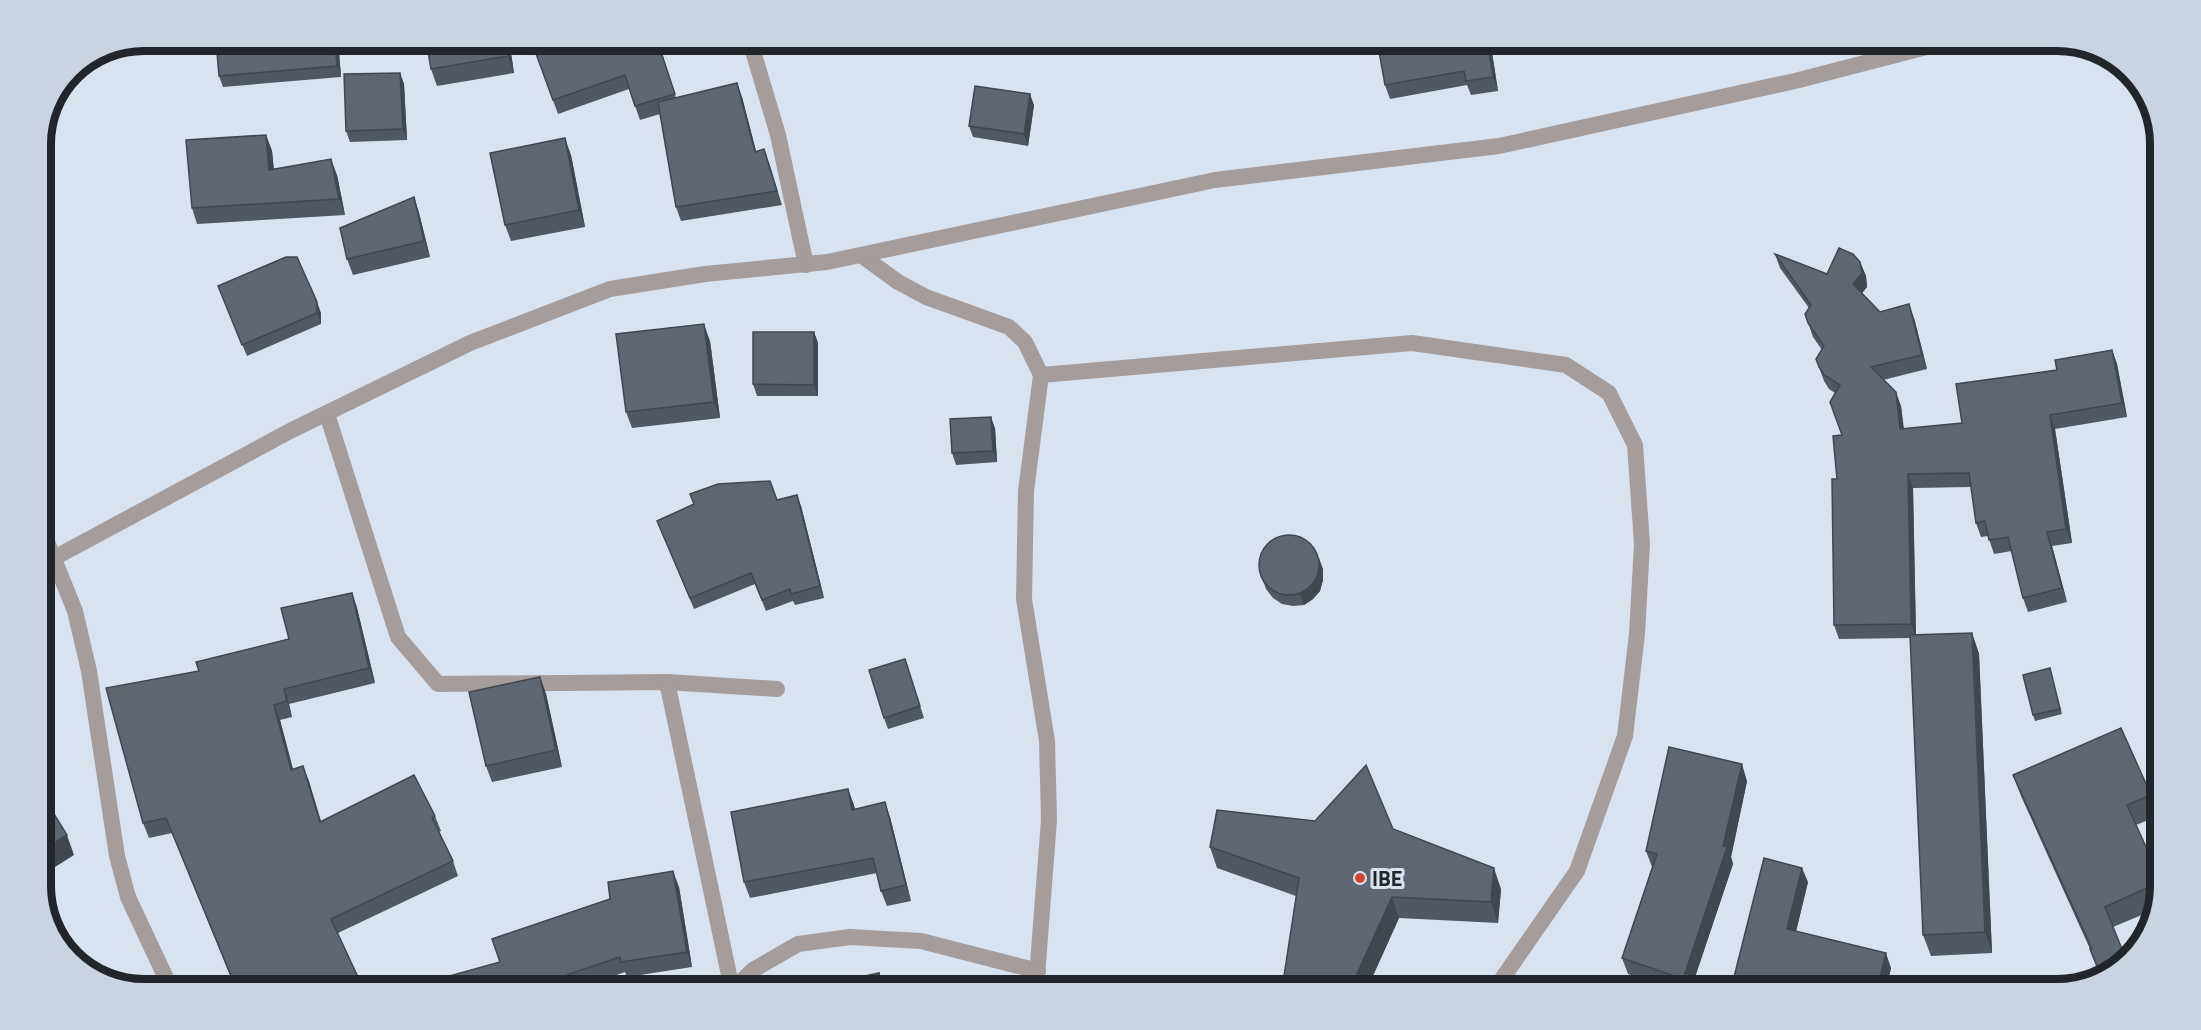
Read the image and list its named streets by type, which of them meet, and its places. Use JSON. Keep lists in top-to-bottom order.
{
  "places": ["IBE"]
}
